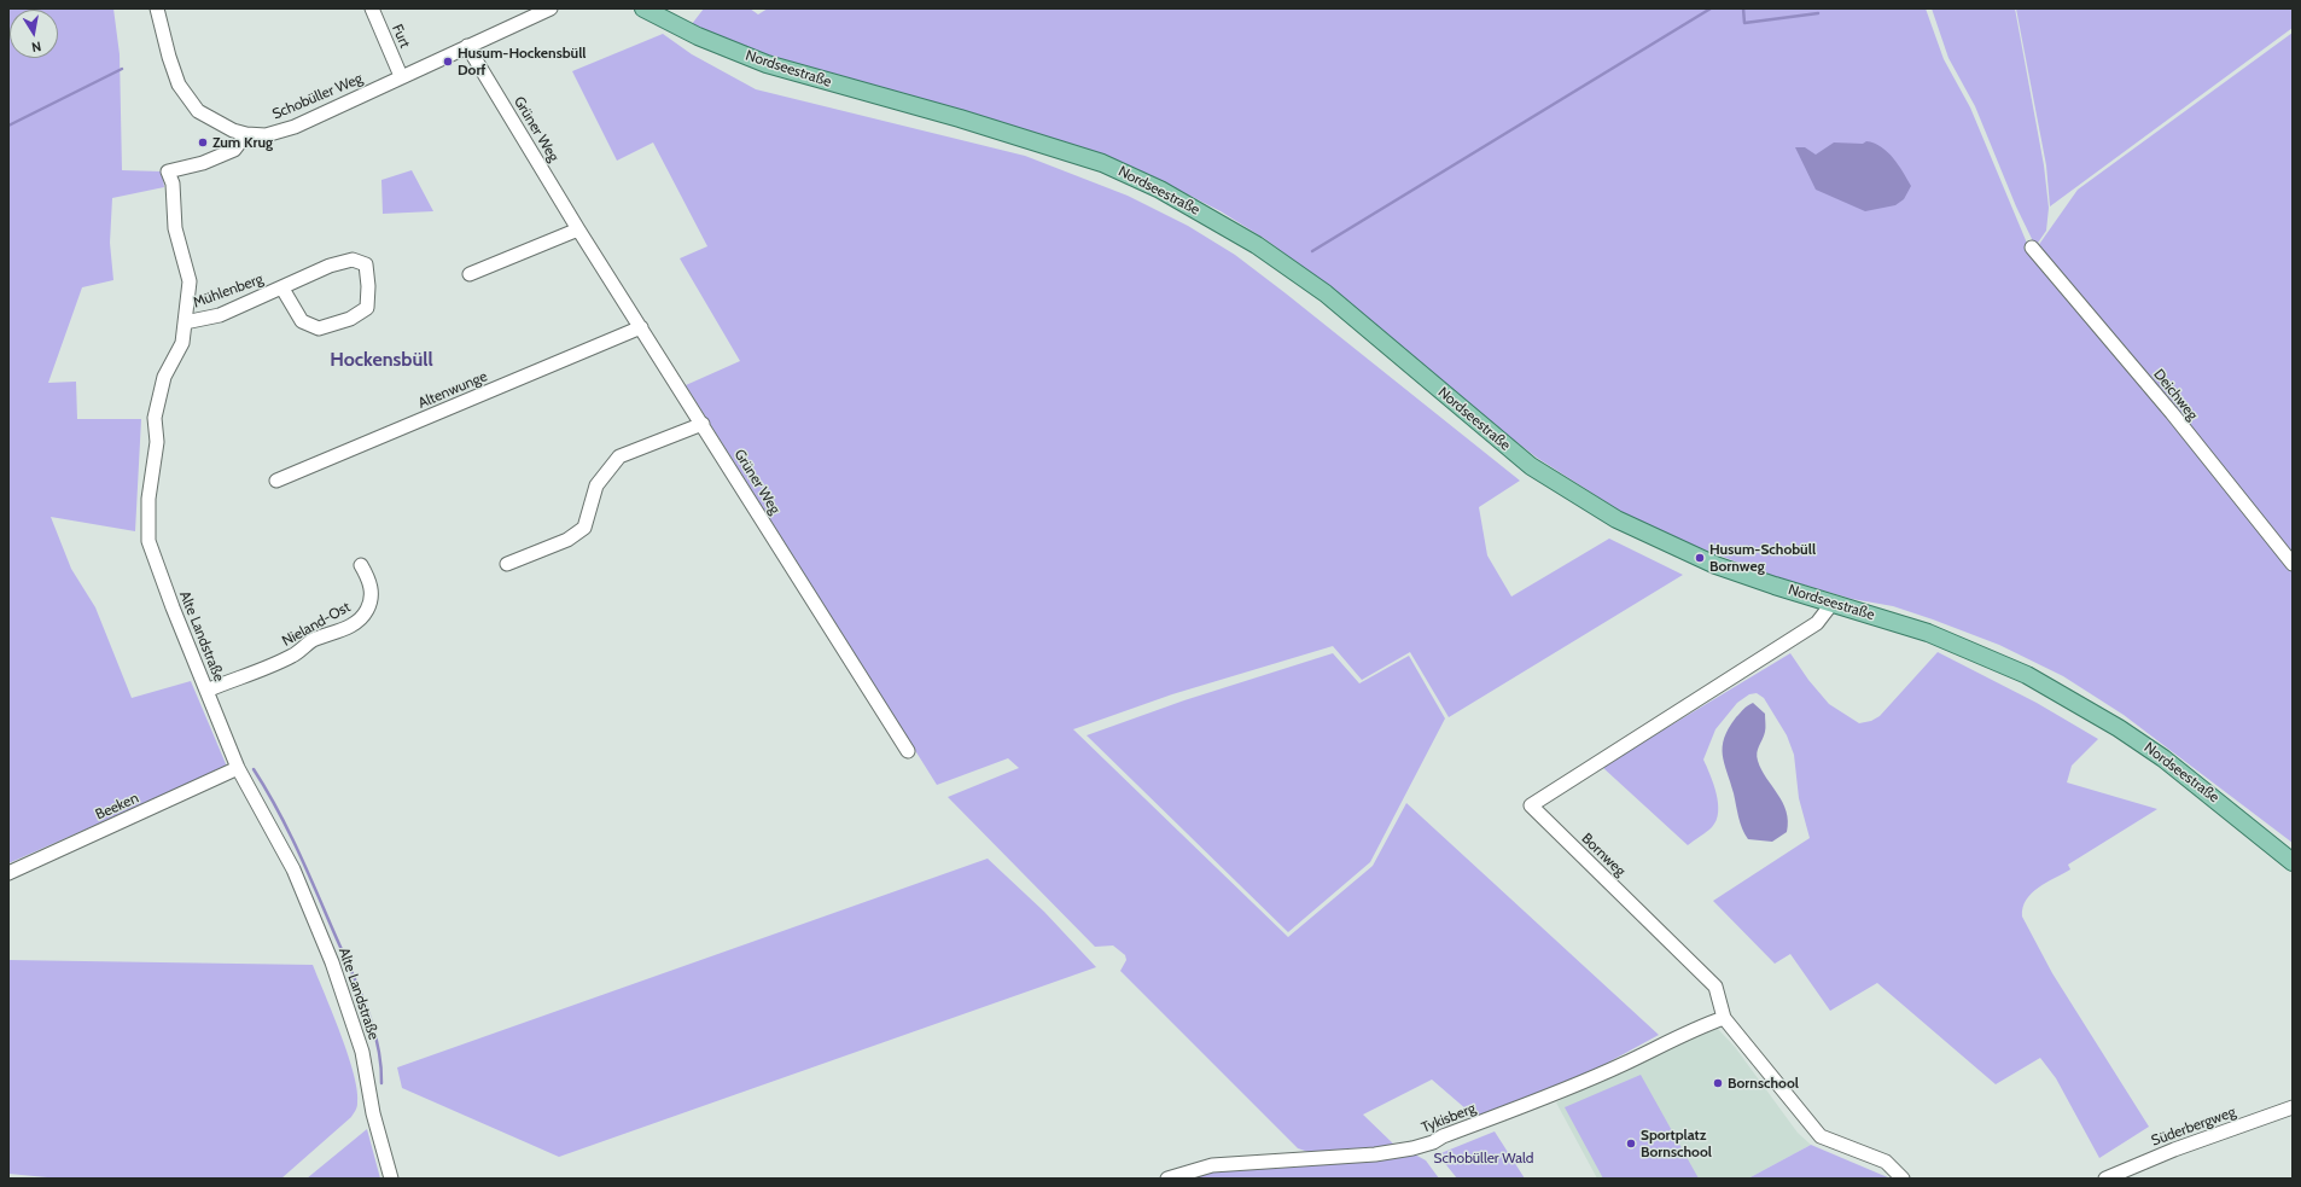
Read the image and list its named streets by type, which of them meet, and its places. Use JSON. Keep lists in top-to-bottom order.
{
  "streets": {
    "main road": ["Nordseestraße"],
    "street": [
      "Furt",
      "Schobüller Weg",
      "Grüner Weg",
      "Mühlenberg",
      "Altenwunge",
      "Deichweg",
      "Nieland-Ost",
      "Alte Landstraße",
      "Beeken",
      "Bornweg",
      "Tykisberg",
      "Süderbergweg"
    ]
  },
  "crossings": [
    ["Furt", "Schobüller Weg"],
    ["Nordseestraße", "Bornweg"],
    ["Schobüller Weg", "Grüner Weg"],
    ["Schobüller Weg", "Alte Landstraße"],
    ["Grüner Weg", "Altenwunge"],
    ["Mühlenberg", "Alte Landstraße"],
    ["Nieland-Ost", "Alte Landstraße"],
    ["Alte Landstraße", "Beeken"],
    ["Bornweg", "Tykisberg"]
  ],
  "districts": ["Hockensbüll"],
  "parks": ["Schobüller Wald"],
  "places": [
    "Husum-Hockensbüll Dorf",
    "Zum Krug",
    "Husum-Schobüll Bornweg",
    "Bornschool",
    "Sportplatz Bornschool"
  ],
  "north": "bottom"
}
